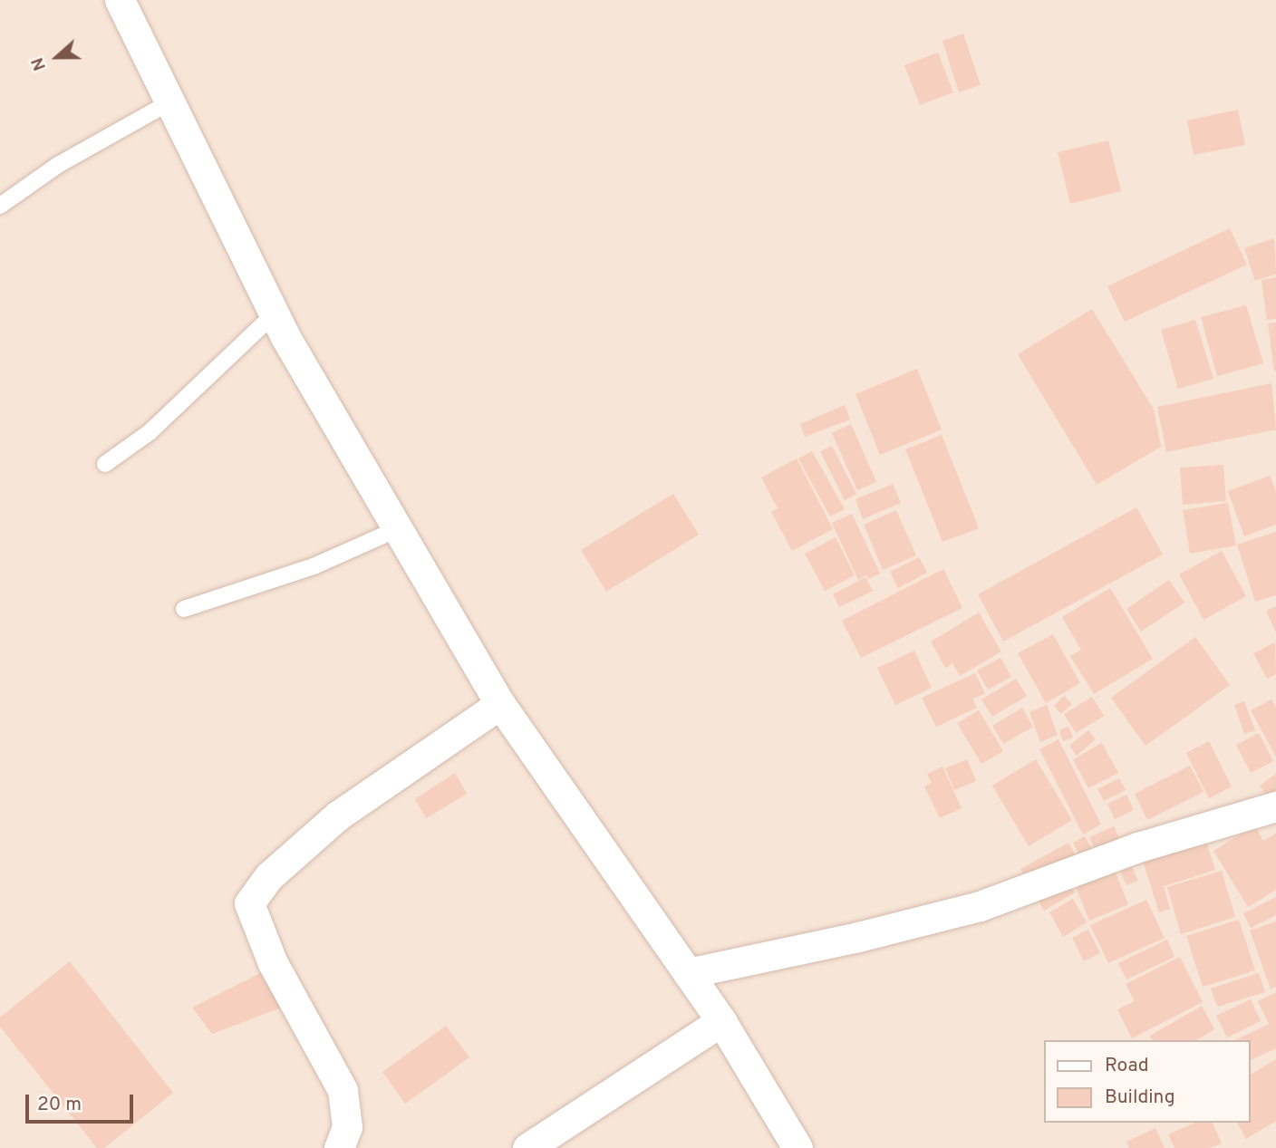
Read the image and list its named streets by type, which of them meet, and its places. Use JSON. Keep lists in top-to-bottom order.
{
  "legend": ["Road", "Building"],
  "scale_bar": "20 m",
  "north": "left"
}
